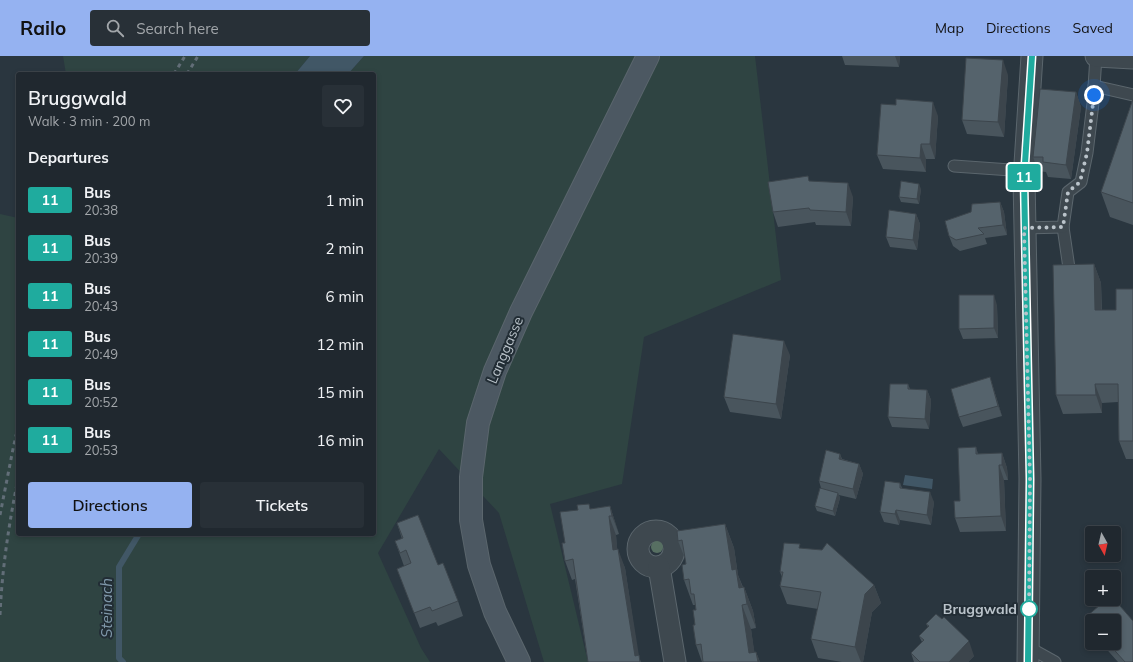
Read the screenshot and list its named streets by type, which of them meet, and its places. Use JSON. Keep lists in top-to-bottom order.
{
  "streets": {
    "main road": ["Langgasse"]
  },
  "water": ["Steinach"],
  "places": ["Bruggwald"],
  "lines": ["bus line 11"],
  "north": "bottom",
  "page": {
    "header": "Railo",
    "search": "Search here",
    "nav": ["Map", "Directions", "Saved"],
    "on_map": "11",
    "heading": [
      ["Bruggwald", "Walk · 3 min · 200 m"],
      "Departures"
    ],
    "list": [
      {
        "mark": "11",
        "name": "Bus",
        "note": "20:38",
        "value": "1 min"
      },
      {
        "mark": "11",
        "name": "Bus",
        "note": "20:39",
        "value": "2 min"
      },
      {
        "mark": "11",
        "name": "Bus",
        "note": "20:43",
        "value": "6 min"
      },
      {
        "mark": "11",
        "name": "Bus",
        "note": "20:49",
        "value": "12 min"
      },
      {
        "mark": "11",
        "name": "Bus",
        "note": "20:52",
        "value": "15 min"
      },
      {
        "mark": "11",
        "name": "Bus",
        "note": "20:53",
        "value": "16 min"
      }
    ],
    "buttons": ["Directions", "Tickets"],
    "map_buttons": ["+", "−"]
  }
}
